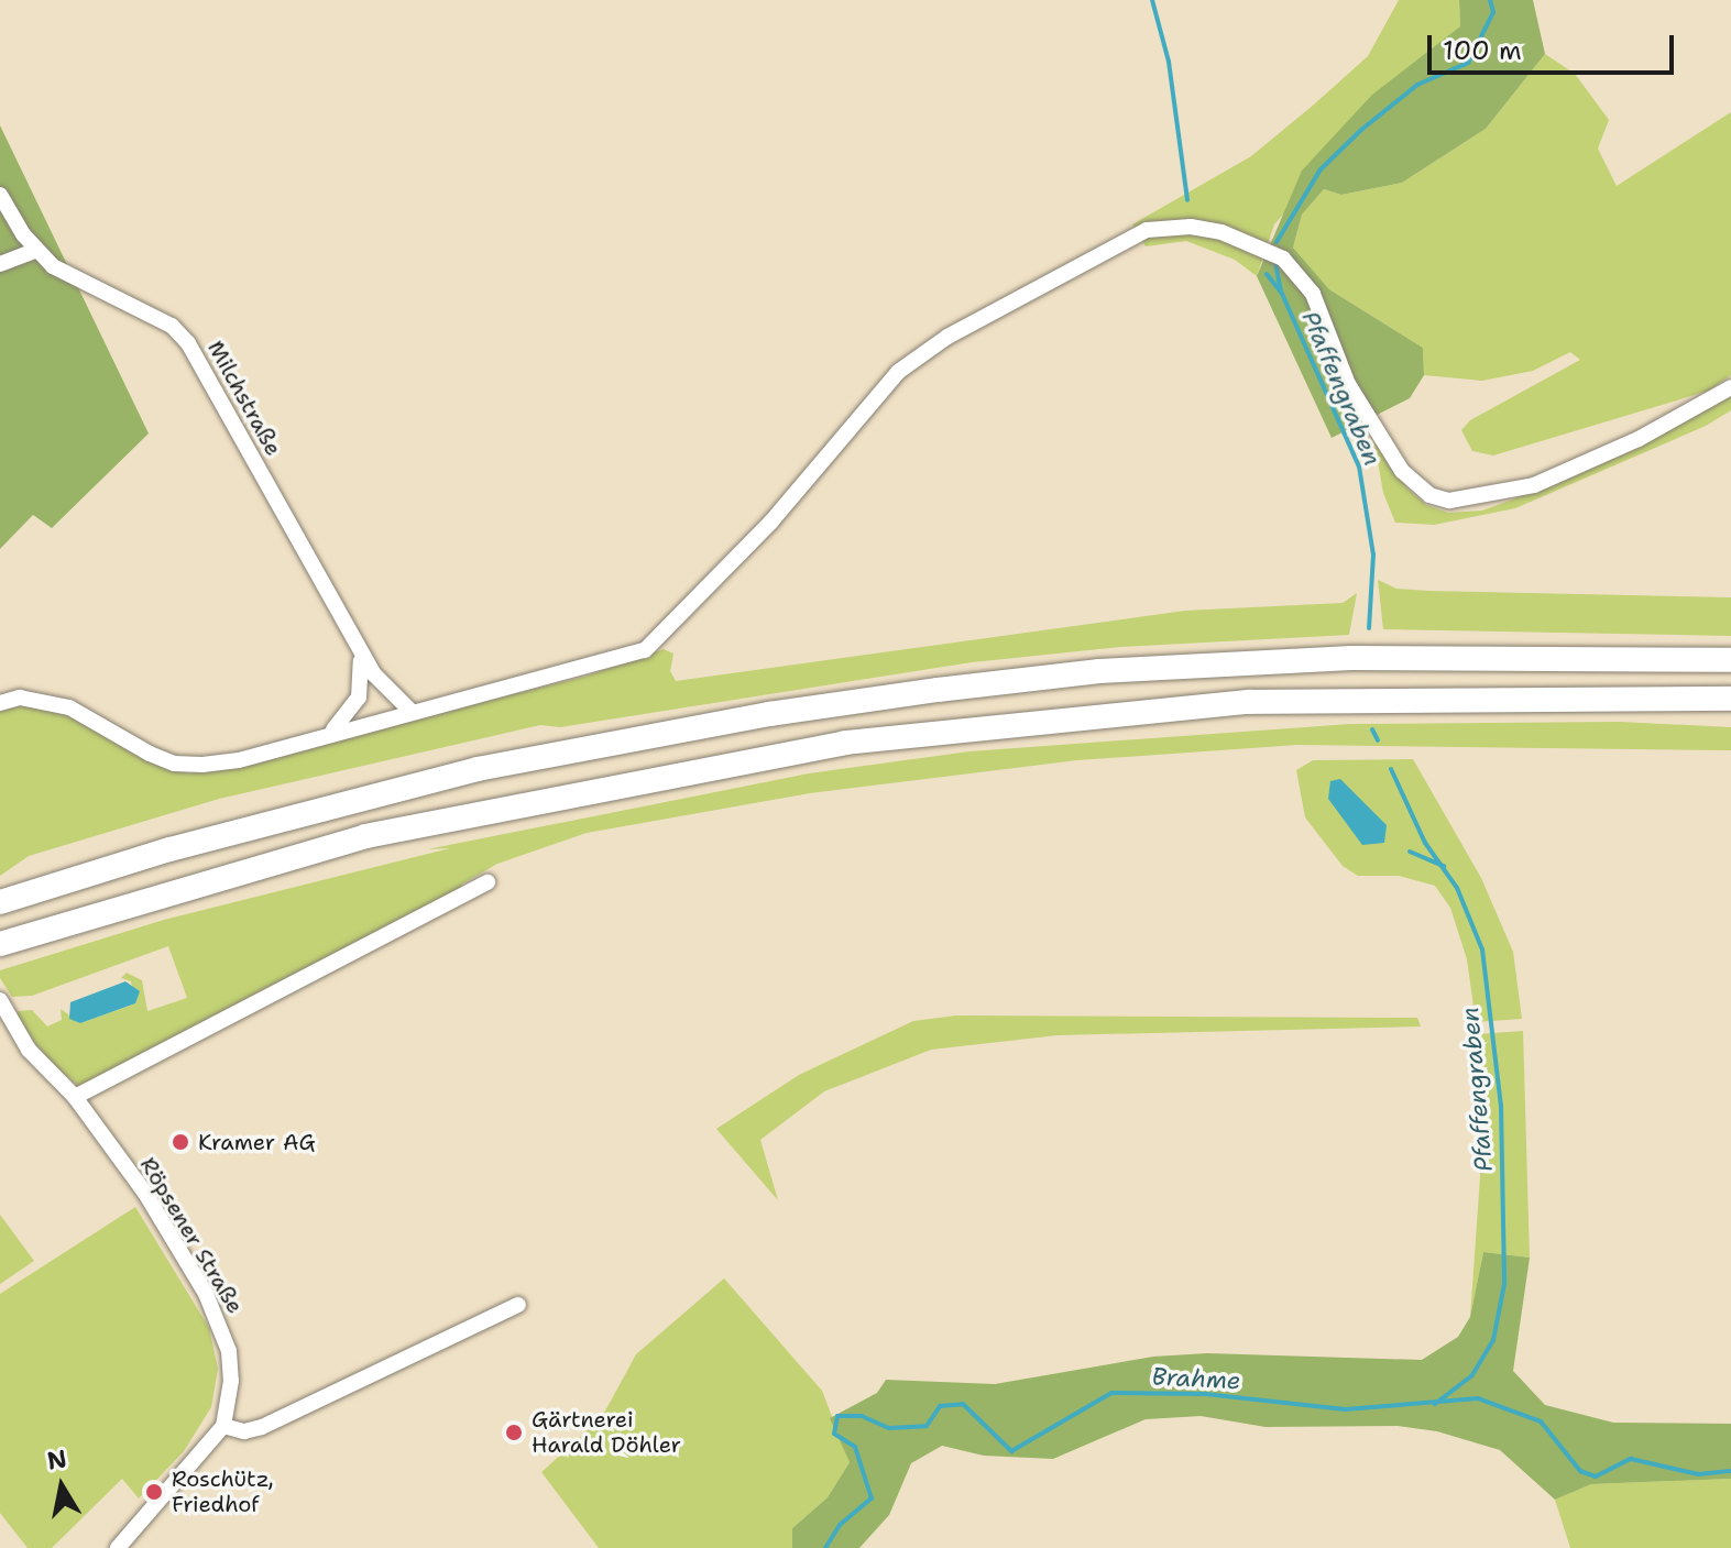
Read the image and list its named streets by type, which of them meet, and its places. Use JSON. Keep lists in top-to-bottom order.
{
  "streets": {
    "street": ["Milchstraße", "Röpsener Straße"]
  },
  "water": ["Pfaffengraben", "Brahme"],
  "places": ["Kramer AG", "Gärtnerei Harald Döhler", "Roschütz, Friedhof"],
  "scale_bar": "100 m",
  "north": "top"
}
